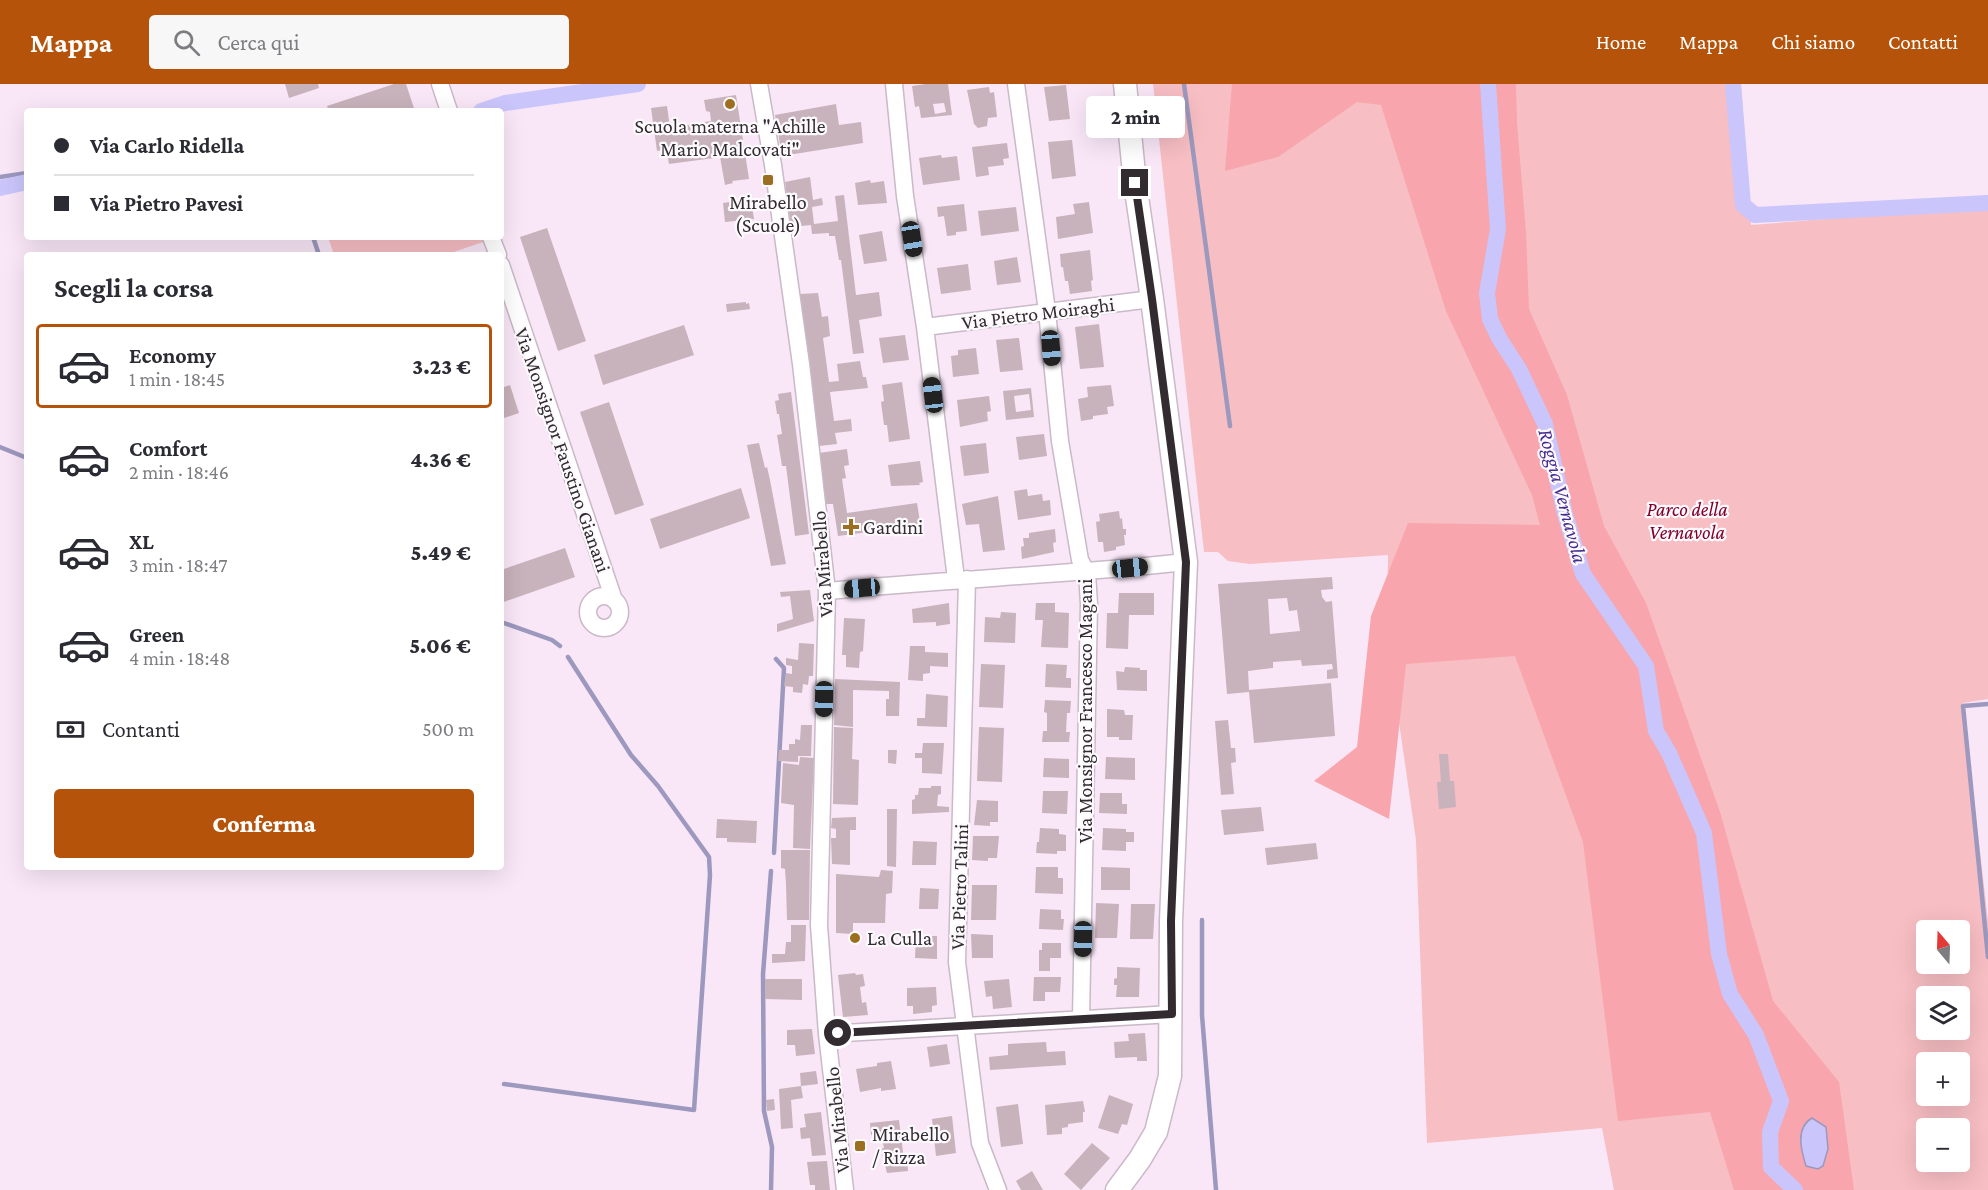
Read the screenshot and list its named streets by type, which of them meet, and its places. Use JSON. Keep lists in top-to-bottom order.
{
  "streets": {
    "street": [
      "Via Pietro Moiraghi",
      "Via Monsignor Faustino Gianani",
      "Via Mirabello",
      "Via Monsignor Francesco Magani",
      "Via Pietro Talini"
    ]
  },
  "crossings": [
    ["Via Pietro Moiraghi", "Via Monsignor Francesco Magani"],
    ["Via Pietro Moiraghi", "Via Pietro Talini"]
  ],
  "water": ["Roggia Vernavola"],
  "parks": ["Parco della Vernavola"],
  "places": {
    "other": ["Scuola materna \"Achille Mario Malcovati\"", "La Culla"],
    "transit": ["Mirabello (Scuole)", "Mirabello / Rizza"],
    "health": ["Gardini"]
  },
  "north": "top",
  "page": {
    "header": "Mappa",
    "search": "Cerca qui",
    "nav": [
      "Home",
      "Mappa",
      "Chi siamo",
      "Contatti"
    ],
    "bubble": "2 min",
    "banner": ["Via Carlo Ridella", "Via Pietro Pavesi"],
    "heading": "Scegli la corsa",
    "list": [
      {
        "name": "Economy",
        "note": "1 min · 18:45",
        "value": "3.23 €"
      },
      {
        "name": "Comfort",
        "note": "2 min · 18:46",
        "value": "4.36 €"
      },
      {
        "name": "XL",
        "note": "3 min · 18:47",
        "value": "5.49 €"
      },
      {
        "name": "Green",
        "note": "4 min · 18:48",
        "value": "5.06 €"
      }
    ],
    "pay": ["Contanti", "500 m"],
    "buttons": "Conferma",
    "map_buttons": ["+", "−"]
  }
}
